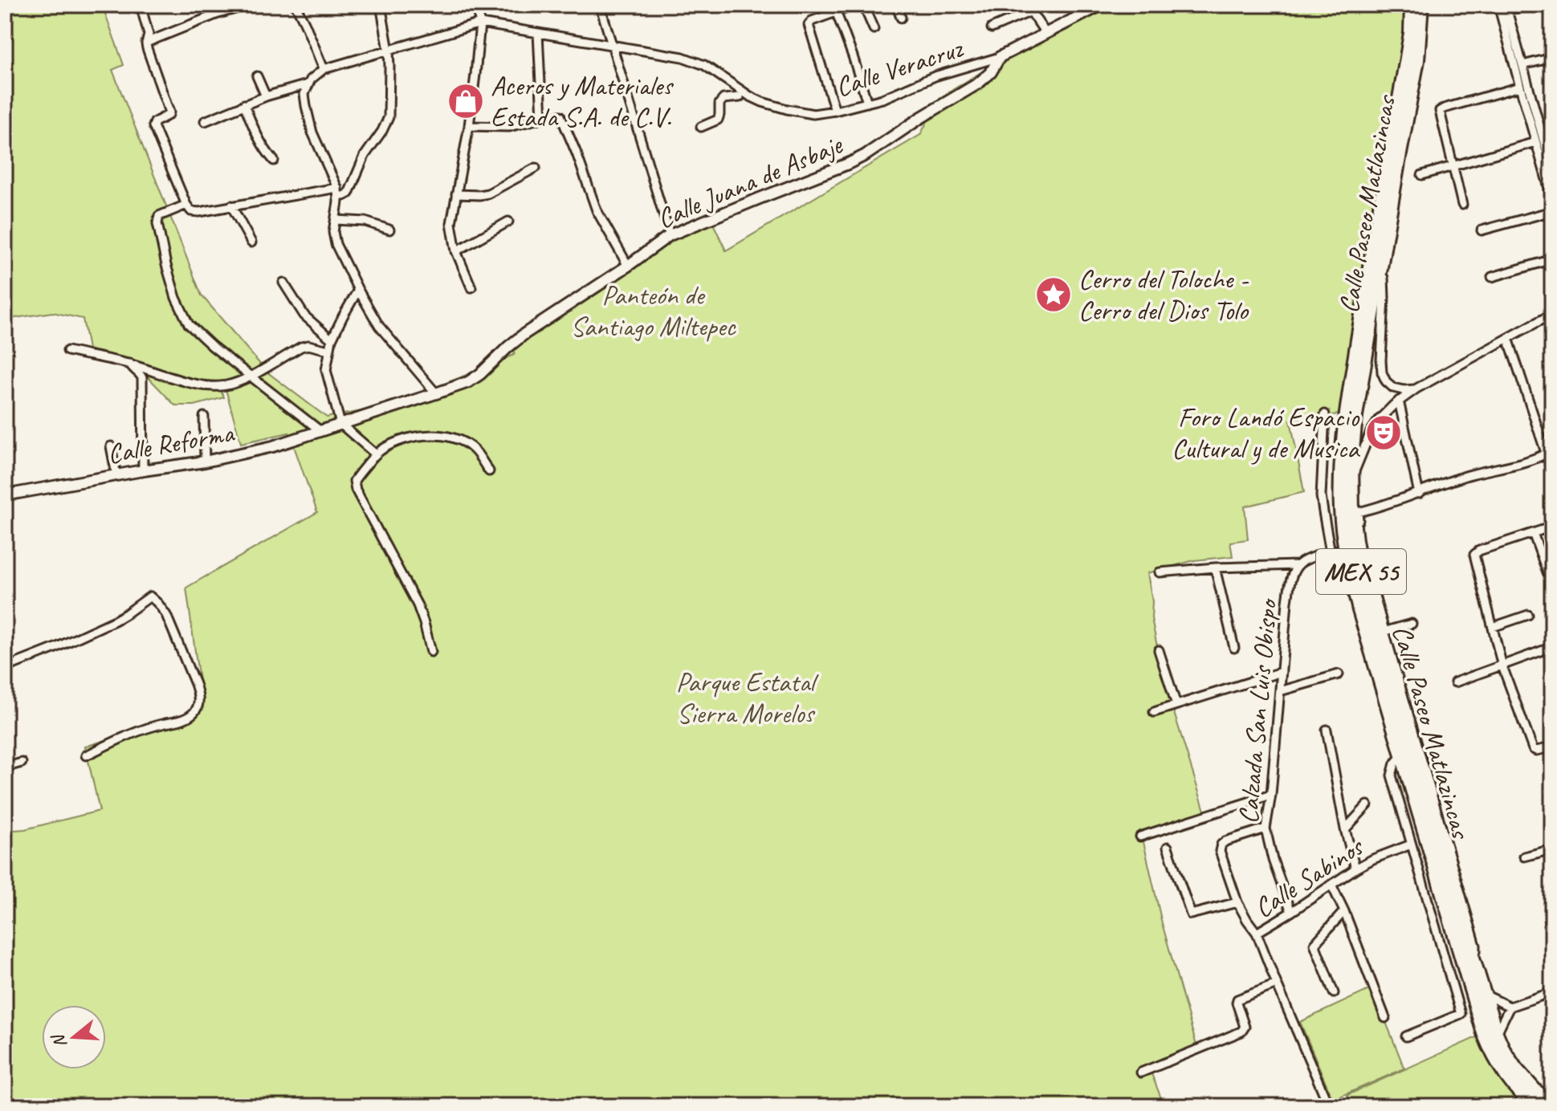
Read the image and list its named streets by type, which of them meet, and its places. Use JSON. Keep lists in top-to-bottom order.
{
  "streets": {
    "highway": ["Calle Paseo Matlazincas", "MEX 55"],
    "street": [
      "Calle Veracruz",
      "Calle Juana de Asbaje",
      "Calle Reforma",
      "Calzada San Luis Obispo",
      "Calle Sabinos"
    ]
  },
  "crossings": [
    ["Calle Veracruz", "Calle Juana de Asbaje"],
    ["Calle Juana de Asbaje", "Calle Reforma"],
    ["Calle Paseo Matlazincas", "Calzada San Luis Obispo"],
    ["Calzada San Luis Obispo", "Calle Sabinos"]
  ],
  "parks": ["Panteón de Santiago Miltepec", "Parque Estatal Sierra Morelos"],
  "places": {
    "shop": ["Aceros y Materiales Estada S.A. de C.V."],
    "place": ["Cerro del Toloche - Cerro del Dios Tolo"],
    "theatre": ["Foro Landó Espacio Cultural y de Musica"]
  },
  "north": "left"
}
